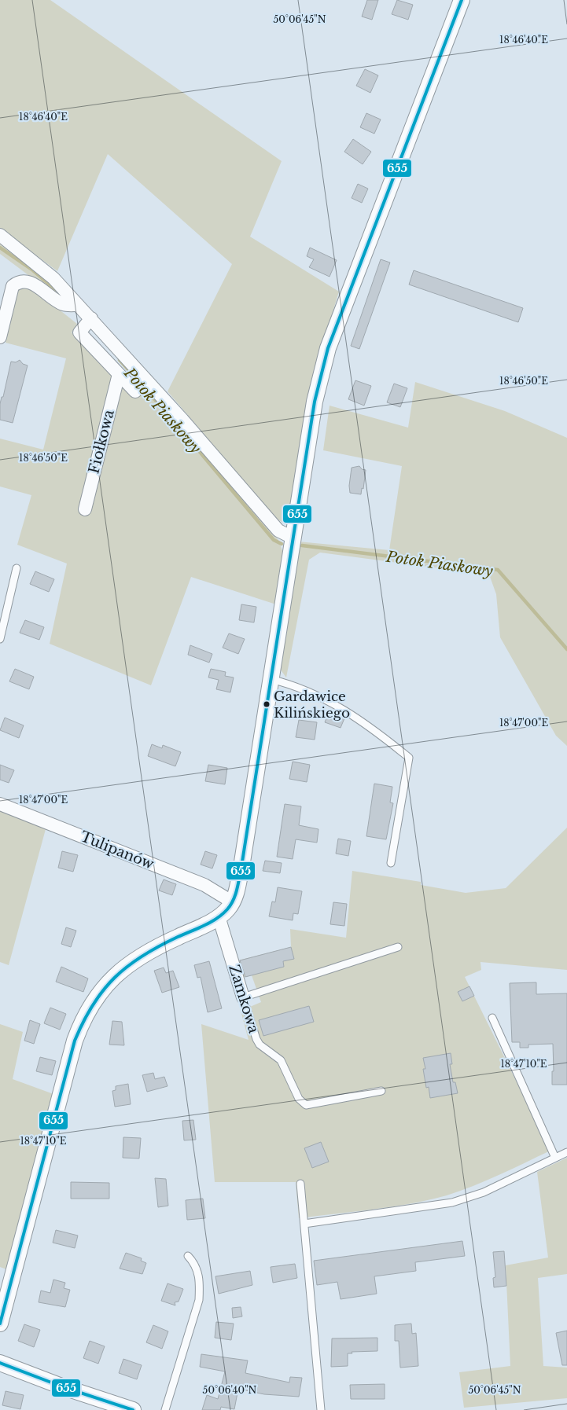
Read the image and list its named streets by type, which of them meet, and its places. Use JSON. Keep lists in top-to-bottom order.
{
  "streets": {
    "street": ["Fiołkowa", "Tulipanów", "Zamkowa"]
  },
  "water": ["Potok Piaskowy"],
  "places": ["Gardawice Kilińskiego"],
  "lines": ["transit line 655"],
  "coordinates": [
    "50°06'45\"N",
    "18°46'40\"E",
    "18°46'50\"E",
    "18°47'00\"E",
    "18°47'10\"E",
    "50°06'40\"N"
  ]
}
